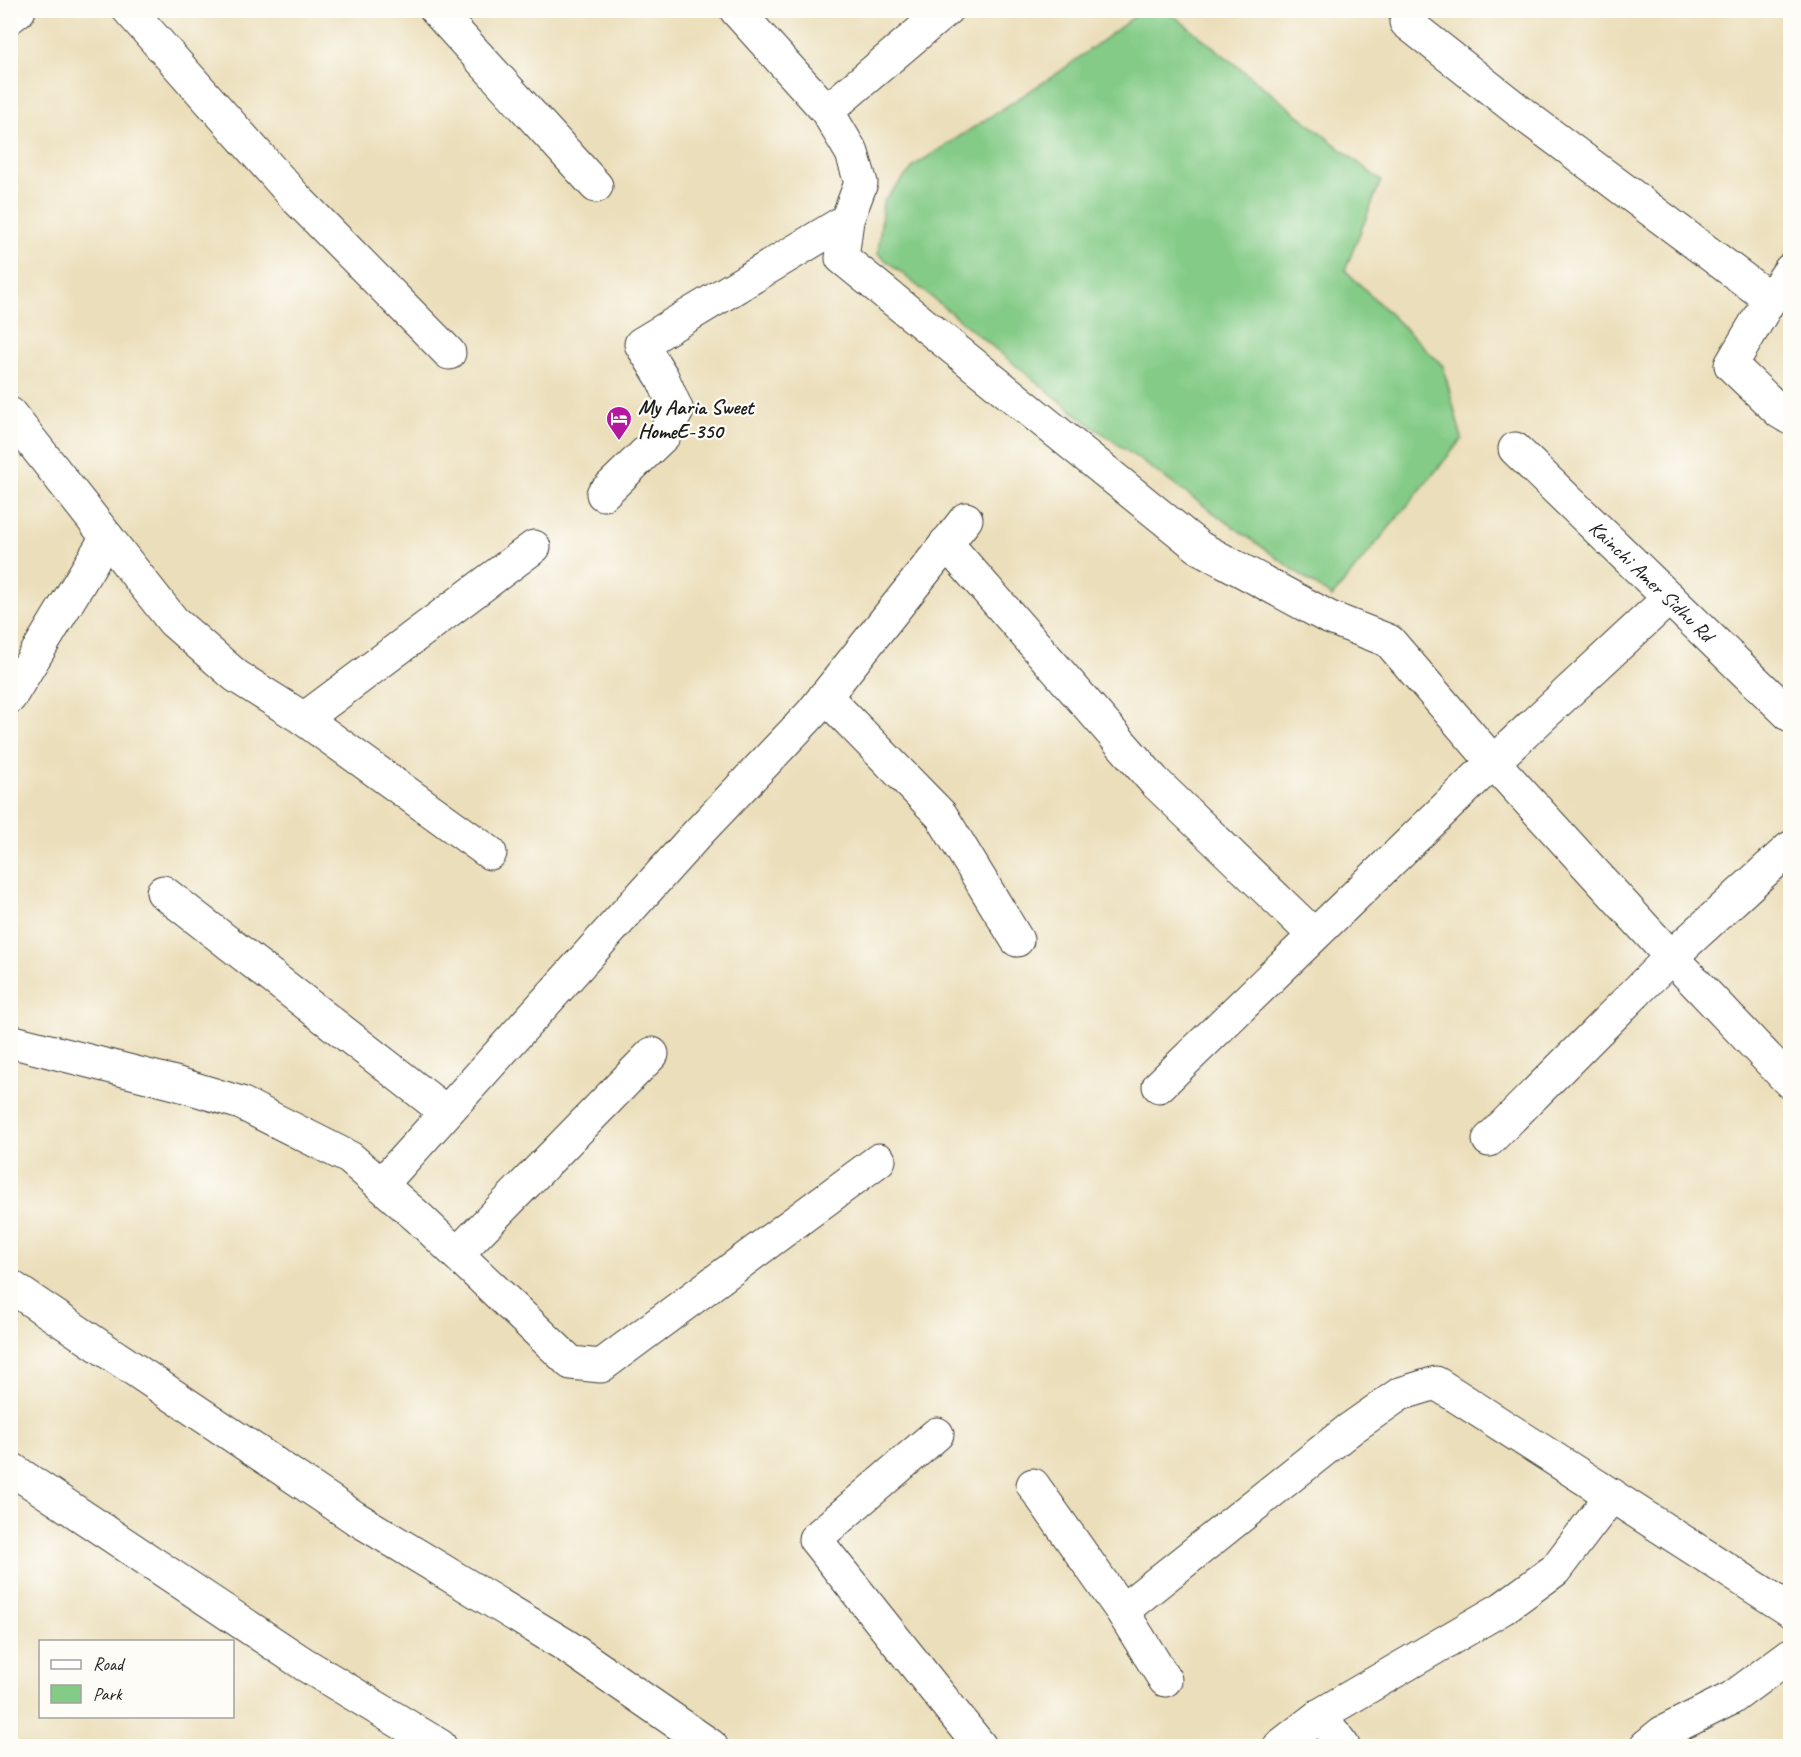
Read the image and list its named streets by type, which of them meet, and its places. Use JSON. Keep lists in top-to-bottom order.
{
  "streets": {
    "street": ["Kainchi Amer Sidhu Rd"]
  },
  "places": {
    "hotel": ["My Aaria Sweet HomeE-350"]
  },
  "legend": ["Road", "Park"]
}
